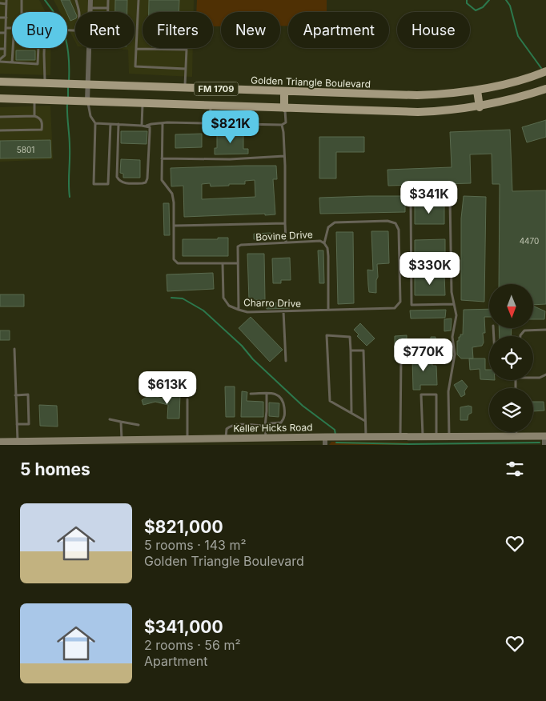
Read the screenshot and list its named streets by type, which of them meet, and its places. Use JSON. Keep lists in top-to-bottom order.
{
  "streets": {
    "main road": ["Golden Triangle Boulevard", "FM 1709"],
    "street": ["Keller Hicks Road"],
    "lane": ["Bovine Drive", "Charro Drive"]
  },
  "crossings": [
    ["Bovine Drive", "Charro Drive"]
  ],
  "house_numbers": ["5801", "4470"],
  "north": "bottom",
  "page": {
    "chip": [
      "Buy",
      "Rent",
      "Filters",
      "New",
      "Apartment",
      "House"
    ],
    "price": [
      "$821K",
      "$341K",
      "$330K",
      "$770K",
      "$613K"
    ],
    "heading": "5 homes",
    "list": [
      {
        "name": "$821,000",
        "note": "5 rooms · 143 m² · Golden Triangle Boulevard"
      },
      {
        "name": "$341,000",
        "note": "2 rooms · 56 m² · Apartment"
      }
    ]
  }
}
